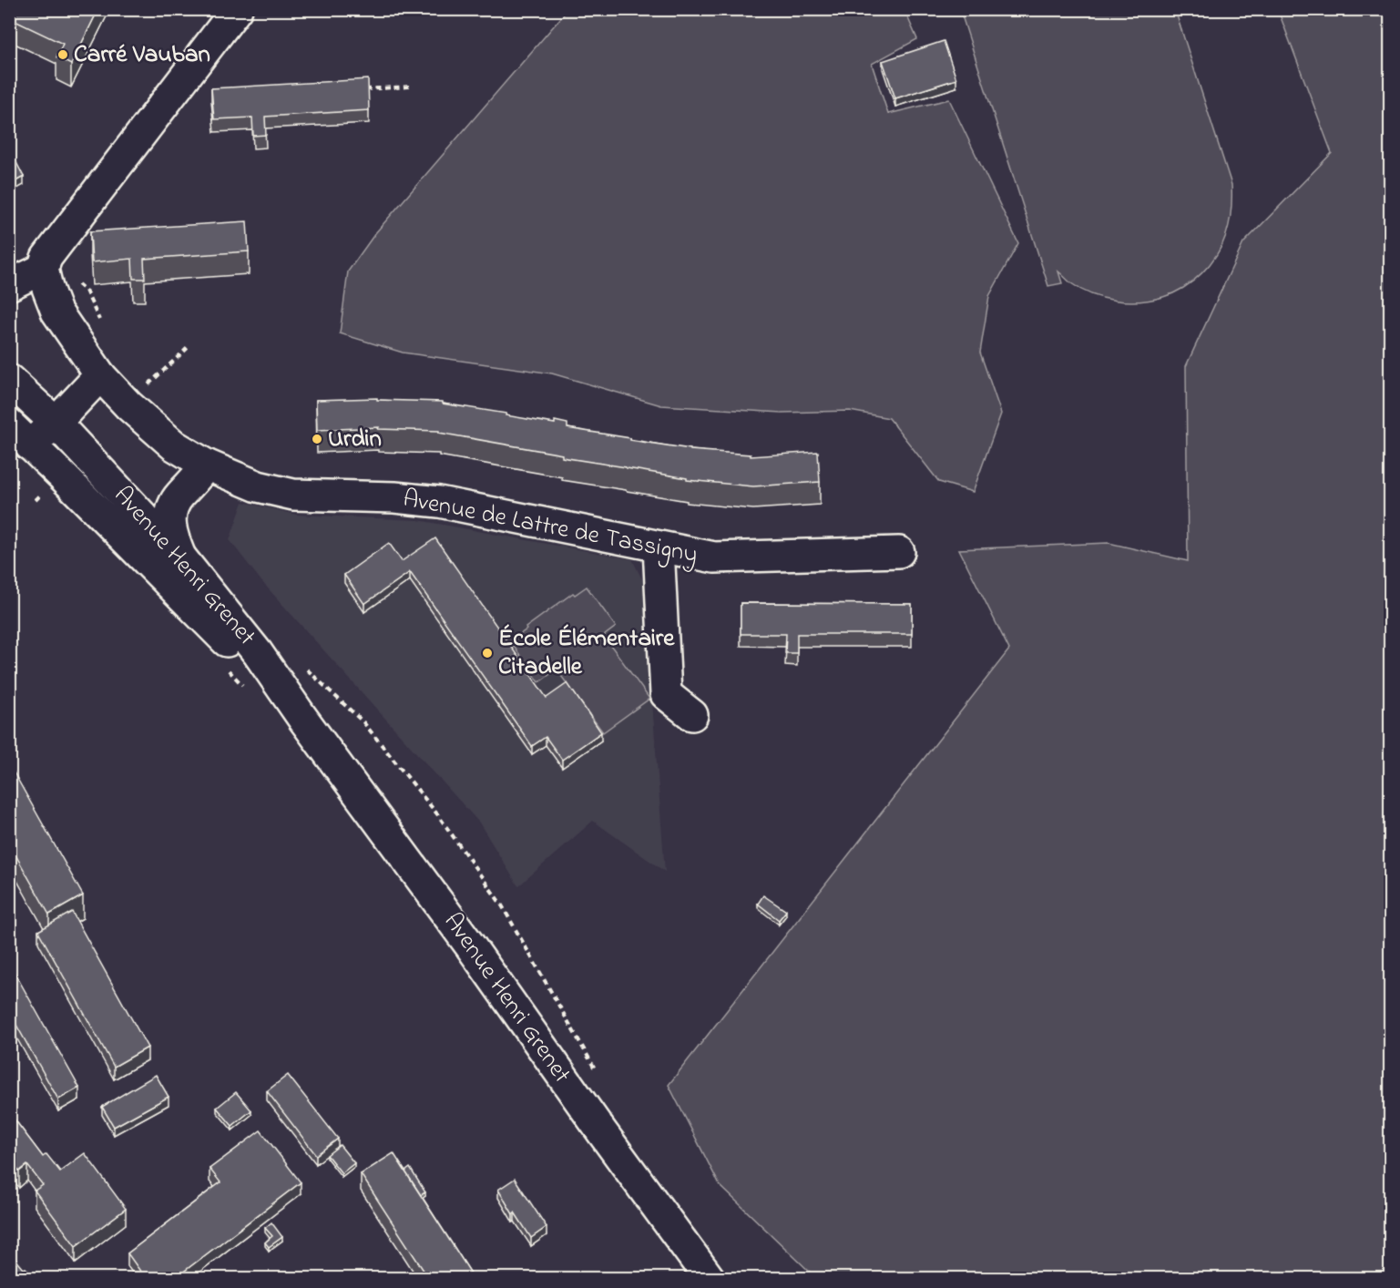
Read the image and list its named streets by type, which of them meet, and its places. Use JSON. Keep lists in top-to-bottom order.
{
  "streets": {
    "street": ["Avenue de Lattre de Tassigny", "Avenue Henri Grenet"]
  },
  "places": ["Carré Vauban", "Urdin", "École Élémentaire Citadelle"]
}
